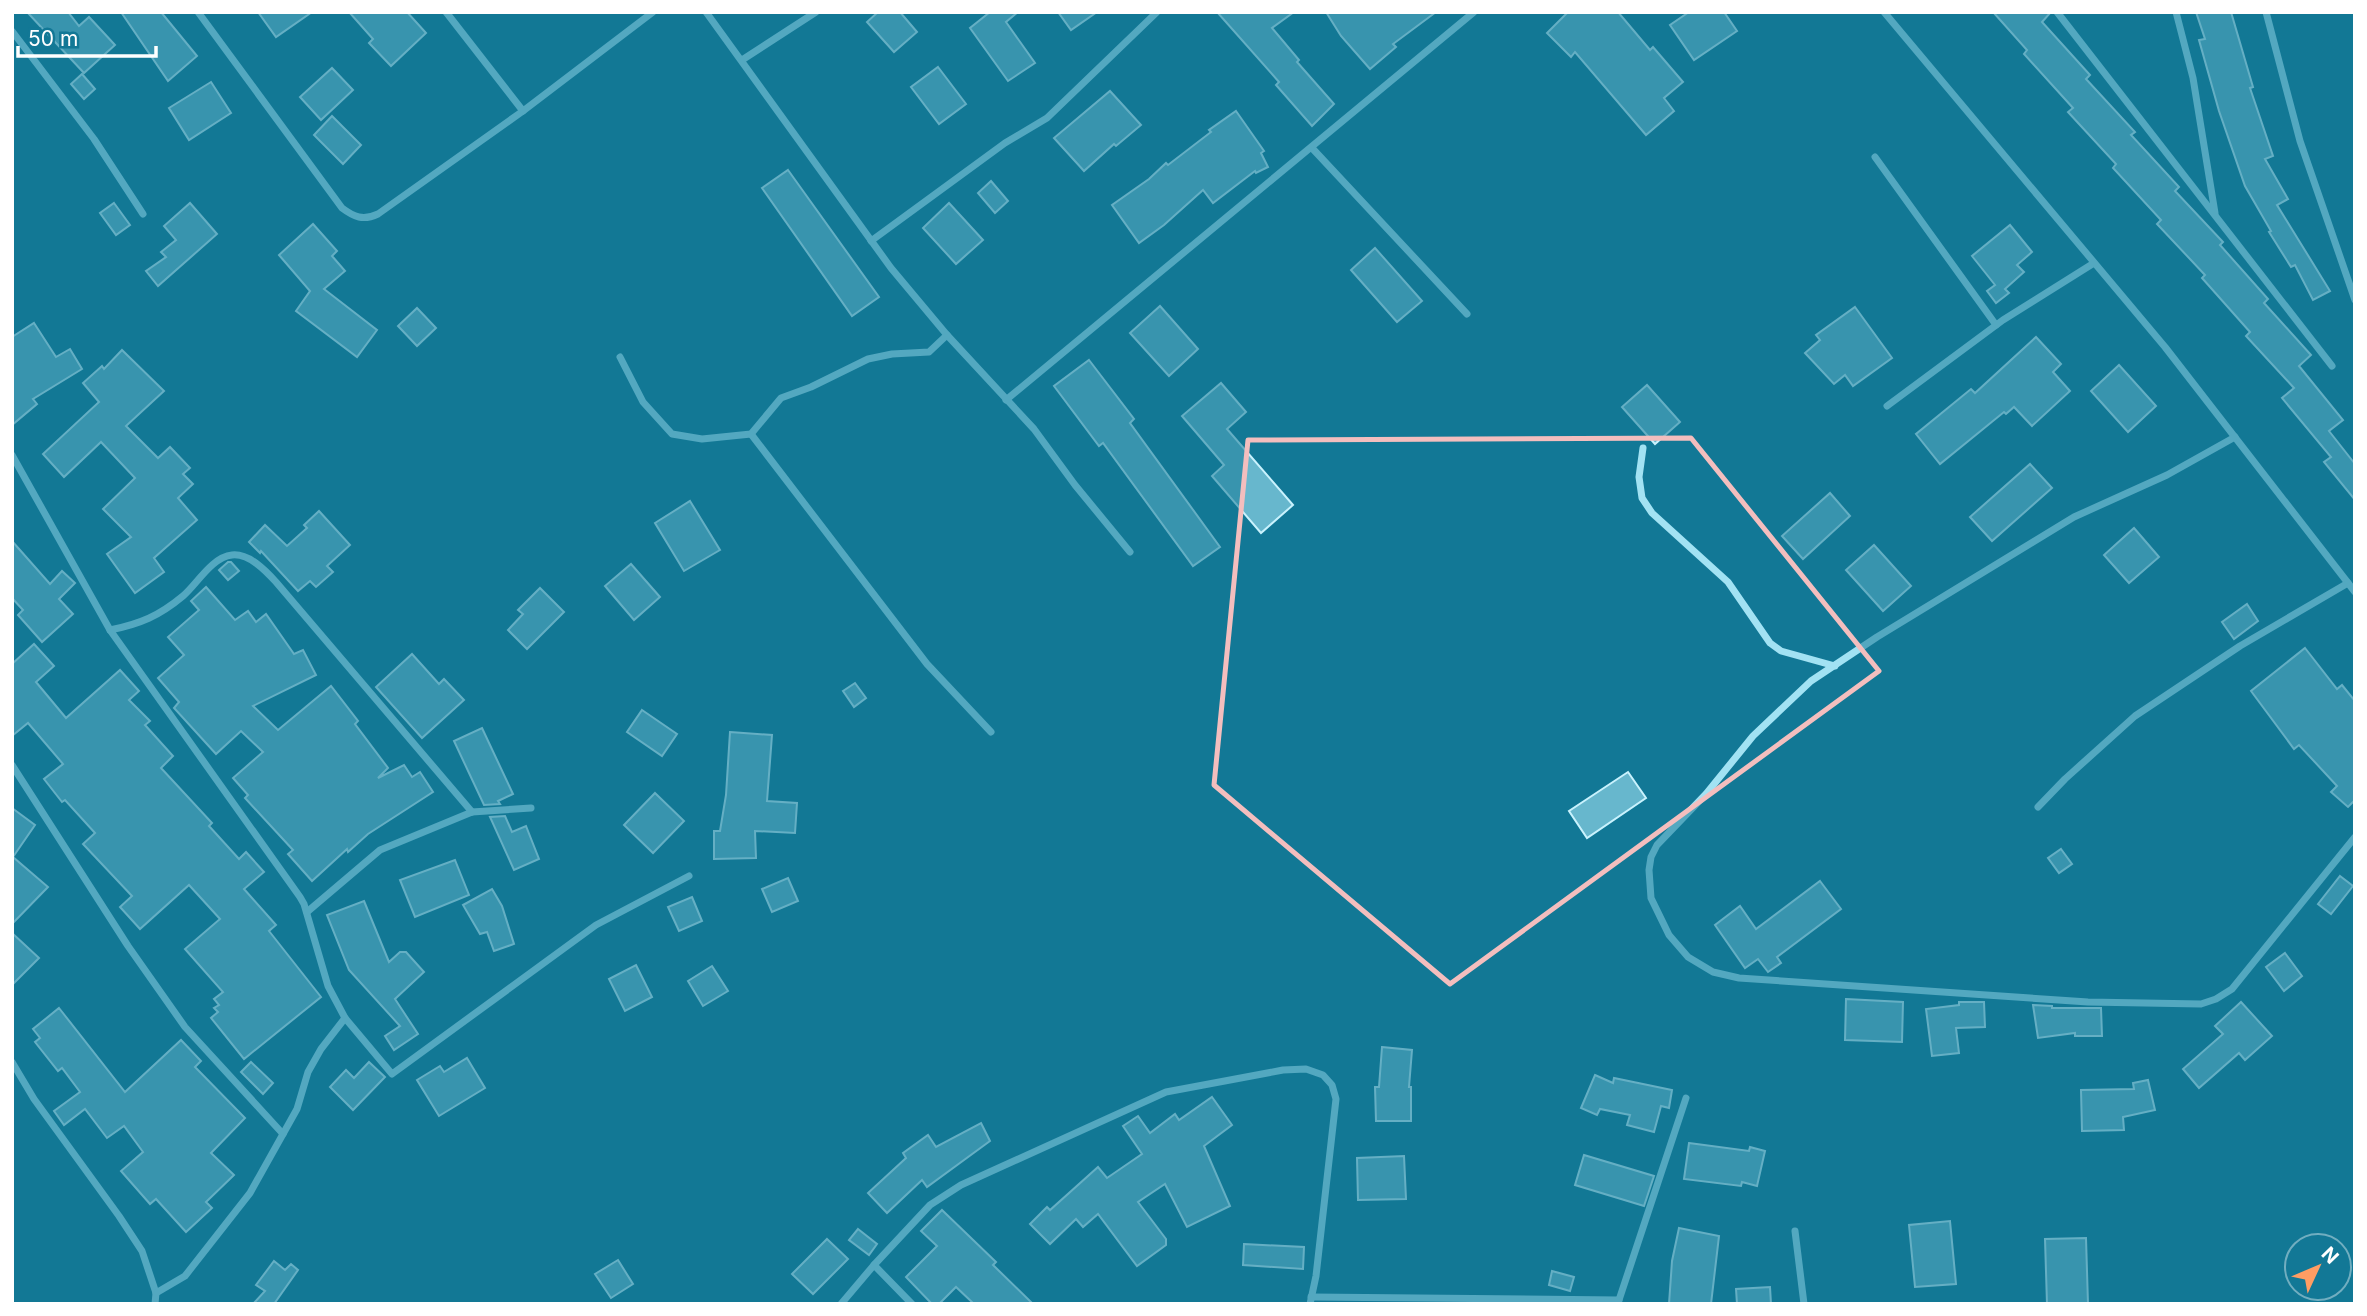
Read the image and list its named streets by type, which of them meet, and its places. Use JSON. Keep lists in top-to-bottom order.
{
  "scale_bar": "50 m",
  "north": "top right"
}
